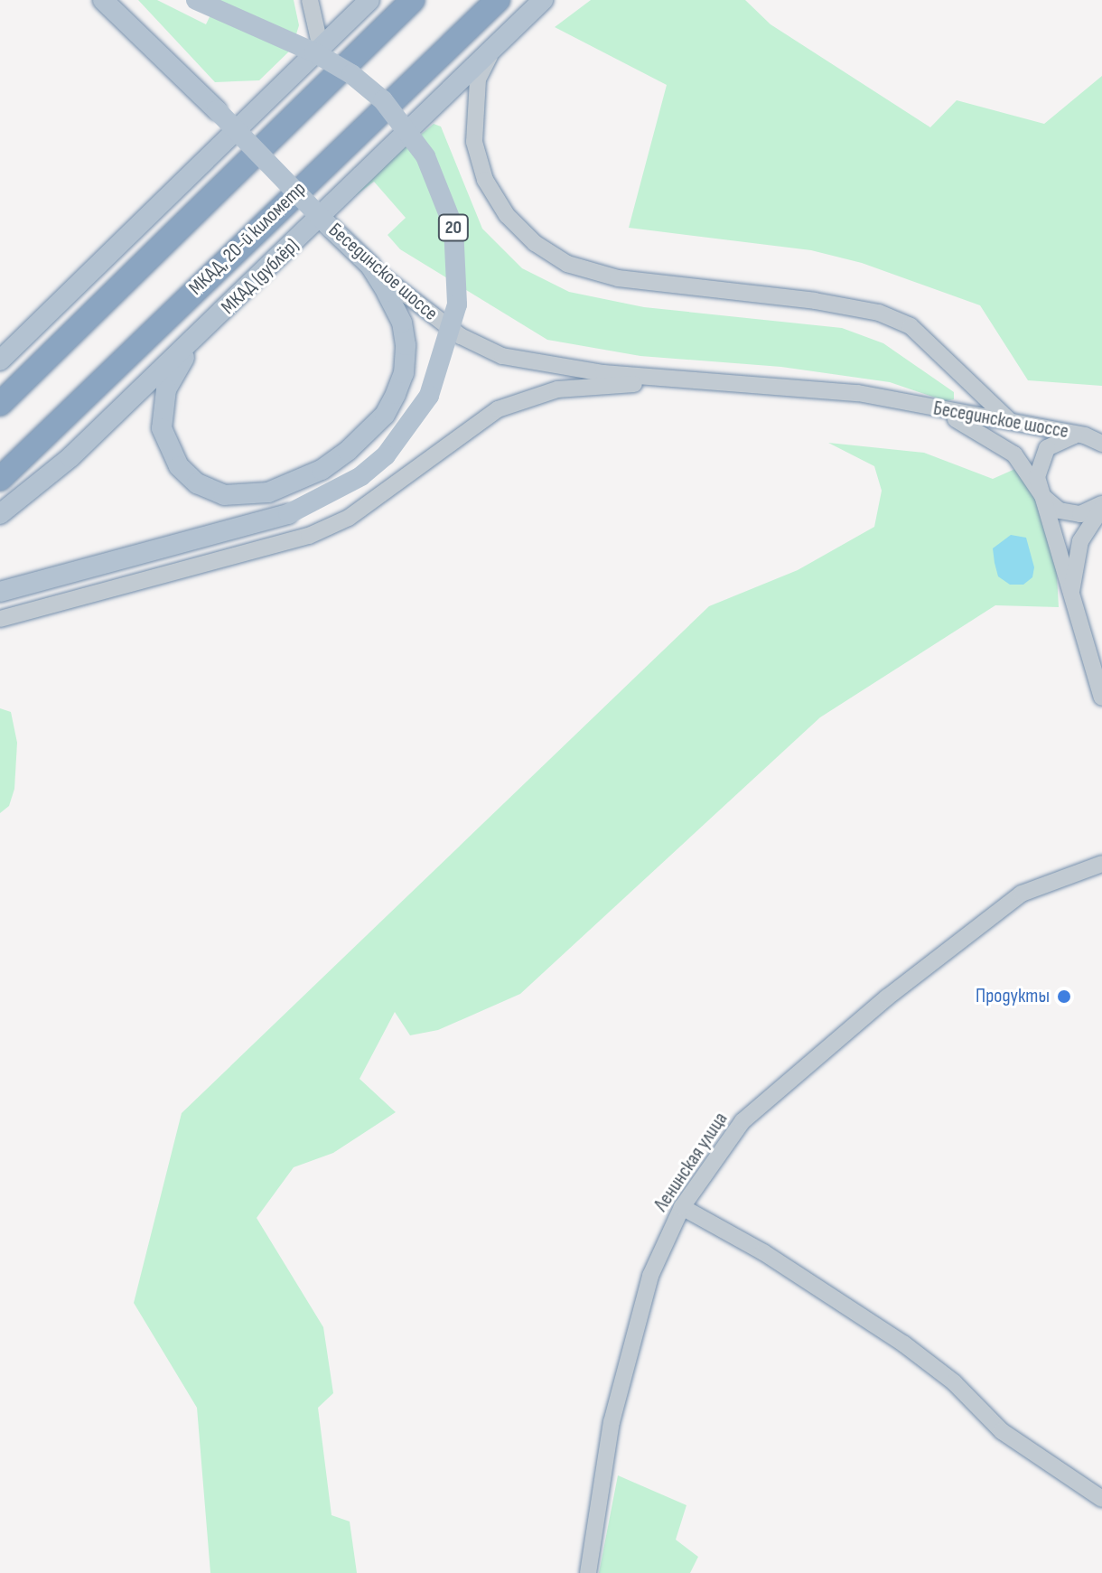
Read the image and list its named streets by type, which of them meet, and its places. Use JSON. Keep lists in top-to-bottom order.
{
  "streets": {
    "highway": ["МКАД, 20-й километр"],
    "main road": ["20", "Бесединское шоссе", "МКАД (дублёр)"],
    "street": ["Ленинская улица"]
  },
  "places": ["Продукты"]
}
